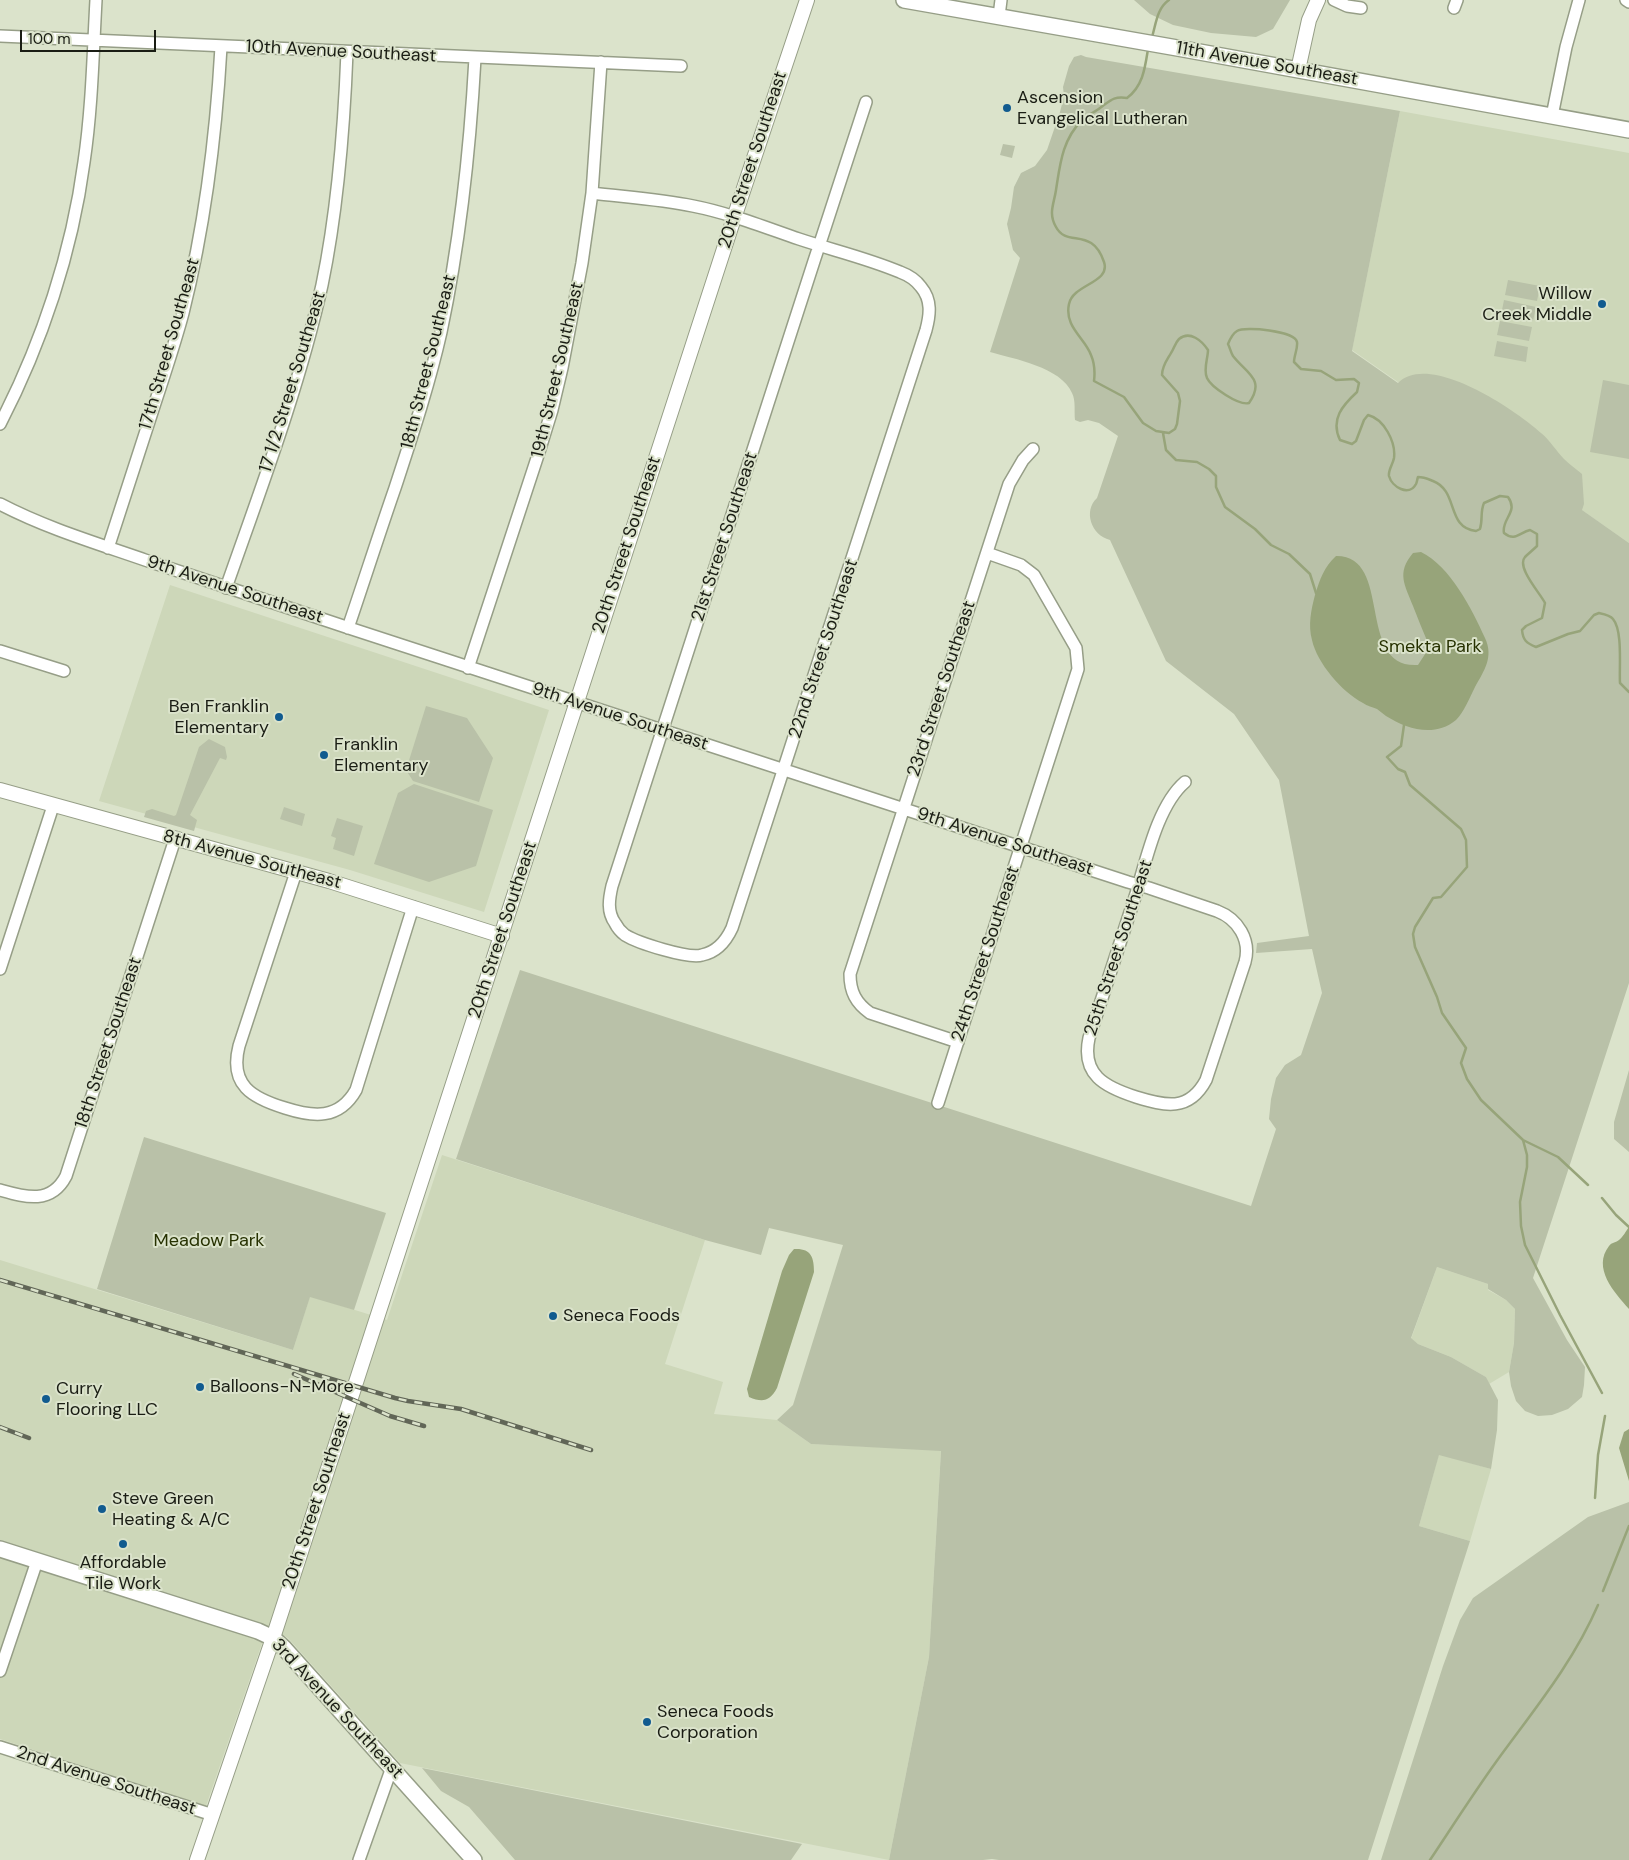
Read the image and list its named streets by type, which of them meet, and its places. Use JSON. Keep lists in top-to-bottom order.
{
  "streets": {
    "main road": ["11th Avenue Southeast", "3rd Avenue Southeast"],
    "street": [
      "10th Avenue Southeast",
      "20th Street Southeast",
      "17th Street Southeast",
      "18th Street Southeast",
      "19th Street Southeast",
      "17 1/2 Street Southeast",
      "21st Street Southeast",
      "9th Avenue Southeast",
      "22nd Street Southeast",
      "23rd Street Southeast",
      "8th Avenue Southeast",
      "25th Street Southeast",
      "24th Street Southeast",
      "2nd Avenue Southeast"
    ]
  },
  "crossings": [
    ["10th Avenue Southeast", "17th Street Southeast"],
    ["10th Avenue Southeast", "18th Street Southeast"],
    ["10th Avenue Southeast", "19th Street Southeast"],
    ["10th Avenue Southeast", "17 1/2 Street Southeast"],
    ["20th Street Southeast", "9th Avenue Southeast"],
    ["20th Street Southeast", "8th Avenue Southeast"],
    ["20th Street Southeast", "3rd Avenue Southeast"],
    ["20th Street Southeast", "2nd Avenue Southeast"],
    ["17th Street Southeast", "9th Avenue Southeast"],
    ["18th Street Southeast", "9th Avenue Southeast"],
    ["18th Street Southeast", "8th Avenue Southeast"],
    ["19th Street Southeast", "9th Avenue Southeast"],
    ["17 1/2 Street Southeast", "9th Avenue Southeast"],
    ["21st Street Southeast", "9th Avenue Southeast"],
    ["21st Street Southeast", "22nd Street Southeast"],
    ["9th Avenue Southeast", "22nd Street Southeast"],
    ["9th Avenue Southeast", "23rd Street Southeast"],
    ["9th Avenue Southeast", "25th Street Southeast"],
    ["9th Avenue Southeast", "24th Street Southeast"],
    ["23rd Street Southeast", "24th Street Southeast"]
  ],
  "parks": ["Smekta Park", "Meadow Park"],
  "places": [
    "Ascension Evangelical Lutheran",
    "Willow Creek Middle",
    "Ben Franklin Elementary",
    "Franklin Elementary",
    "Seneca Foods",
    "Balloons-N-More",
    "Curry Flooring LLC",
    "Steve Green Heating & A/C",
    "Affordable Tile Work",
    "Seneca Foods Corporation"
  ],
  "scale_bar": "100 m"
}
